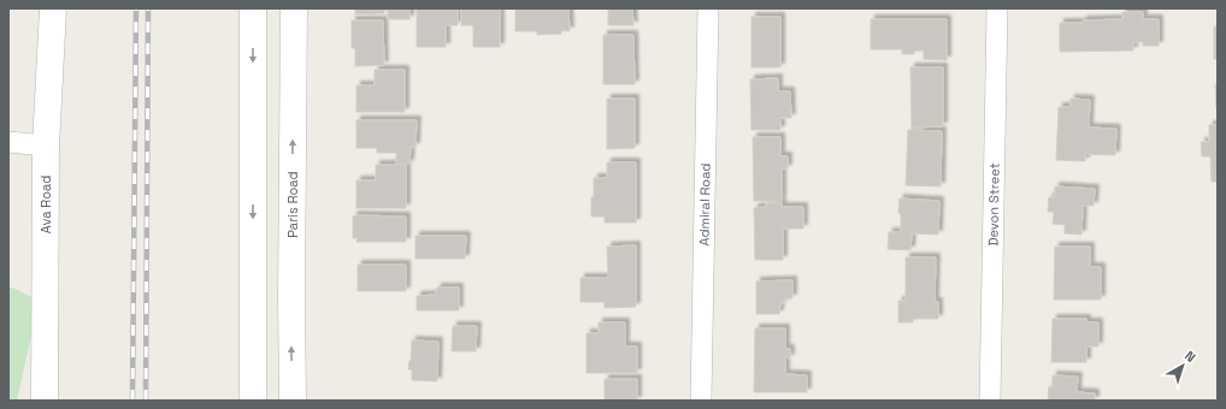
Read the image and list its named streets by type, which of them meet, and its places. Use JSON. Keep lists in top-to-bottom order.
{
  "streets": {
    "main road": ["Ava Road", "Paris Road"],
    "street": ["Admiral Road", "Devon Street"]
  },
  "north": "top right"
}
